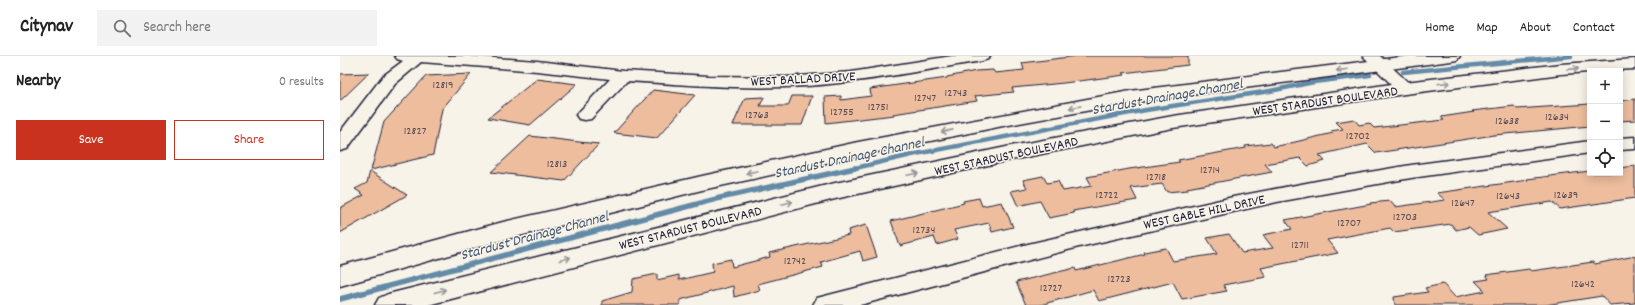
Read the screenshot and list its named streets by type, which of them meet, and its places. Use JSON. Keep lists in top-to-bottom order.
{
  "streets": {
    "street": ["WEST BALLAD DRIVE", "WEST STARDUST BOULEVARD", "WEST GABLE HILL DRIVE"]
  },
  "water": ["Stardust Drainage Channel"],
  "house_numbers": [
    "12819",
    "12743",
    "12747",
    "12751",
    "12755",
    "12763",
    "12634",
    "12638",
    "12827",
    "12702",
    "12813",
    "12714",
    "12718",
    "12722",
    "12639",
    "12643",
    "12647",
    "12703",
    "12707",
    "12734",
    "12711",
    "12742",
    "12723",
    "12642",
    "12727"
  ],
  "page": {
    "header": "Citynav",
    "search": "Search here",
    "nav": [
      "Home",
      "Map",
      "About",
      "Contact"
    ],
    "heading": ["Nearby", "0 results"],
    "map_buttons": ["+", "−"],
    "buttons": ["Save", "Share"]
  }
}
